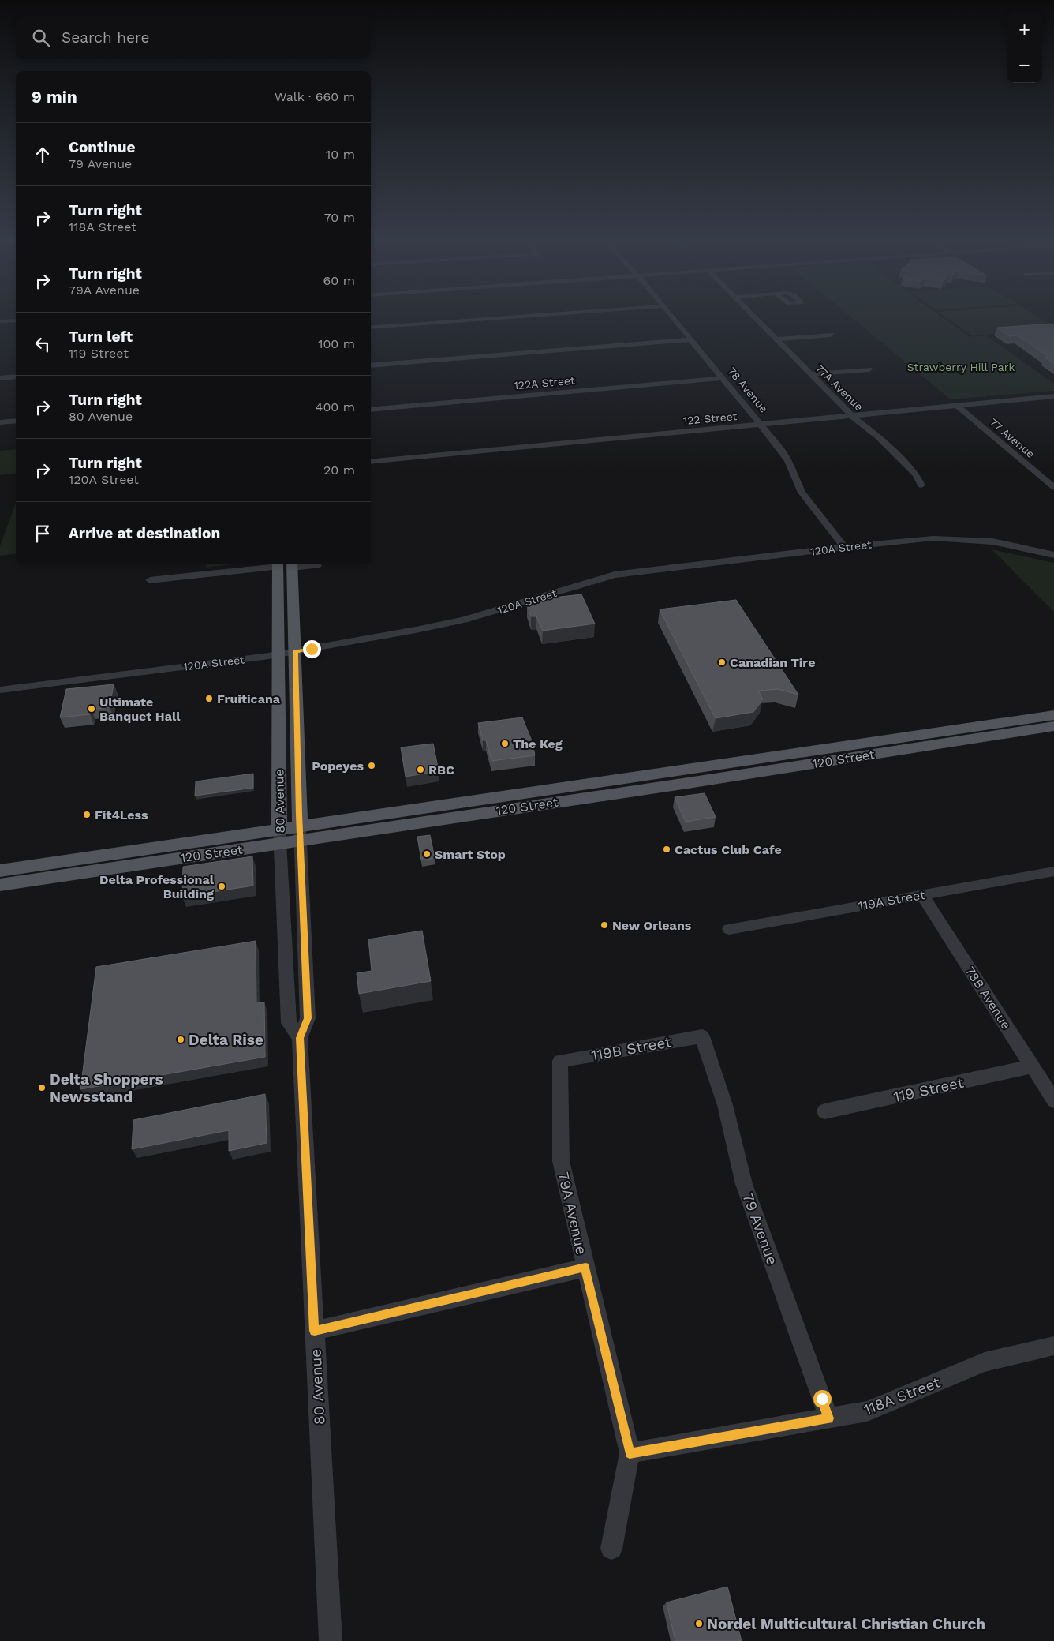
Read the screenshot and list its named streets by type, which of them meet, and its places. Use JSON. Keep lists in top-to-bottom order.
{
  "streets": {
    "main road": ["120 Street", "80 Avenue"],
    "street": [
      "122A Street",
      "77A Avenue",
      "78 Avenue",
      "122 Street",
      "77 Avenue",
      "120A Street",
      "119A Street",
      "78B Avenue",
      "119B Street",
      "119 Street",
      "79A Avenue",
      "79 Avenue",
      "118A Street"
    ]
  },
  "crossings": [
    ["122A Street", "78 Avenue"],
    ["77A Avenue", "122 Street"],
    ["78 Avenue", "122 Street"],
    ["78 Avenue", "120A Street"],
    ["122 Street", "77 Avenue"],
    ["120A Street", "80 Avenue"],
    ["120 Street", "80 Avenue"],
    ["119A Street", "78B Avenue"],
    ["78B Avenue", "119 Street"],
    ["119B Street", "79A Avenue"],
    ["119B Street", "79 Avenue"],
    ["79A Avenue", "118A Street"],
    ["79 Avenue", "118A Street"]
  ],
  "parks": ["Strawberry Hill Park"],
  "places": [
    "Canadian Tire",
    "Fruiticana",
    "Ultimate Banquet Hall",
    "The Keg",
    "Popeyes",
    "RBC",
    "Fit4Less",
    "Cactus Club Cafe",
    "Smart Stop",
    "Delta Professional Building",
    "New Orleans",
    "Delta Rise",
    "Delta Shoppers Newsstand",
    "Nordel Multicultural Christian Church"
  ],
  "page": {
    "map_buttons": ["+", "−"],
    "search": "Search here",
    "heading": ["9 min", "Walk · 660 m"],
    "list": [
      ["Continue", "79 Avenue", "10 m"],
      ["Turn right", "118A Street", "70 m"],
      ["Turn right", "79A Avenue", "60 m"],
      ["Turn left", "119 Street", "100 m"],
      ["Turn right", "80 Avenue", "400 m"],
      ["Turn right", "120A Street", "20 m"],
      "Arrive at destination"
    ]
  }
}
